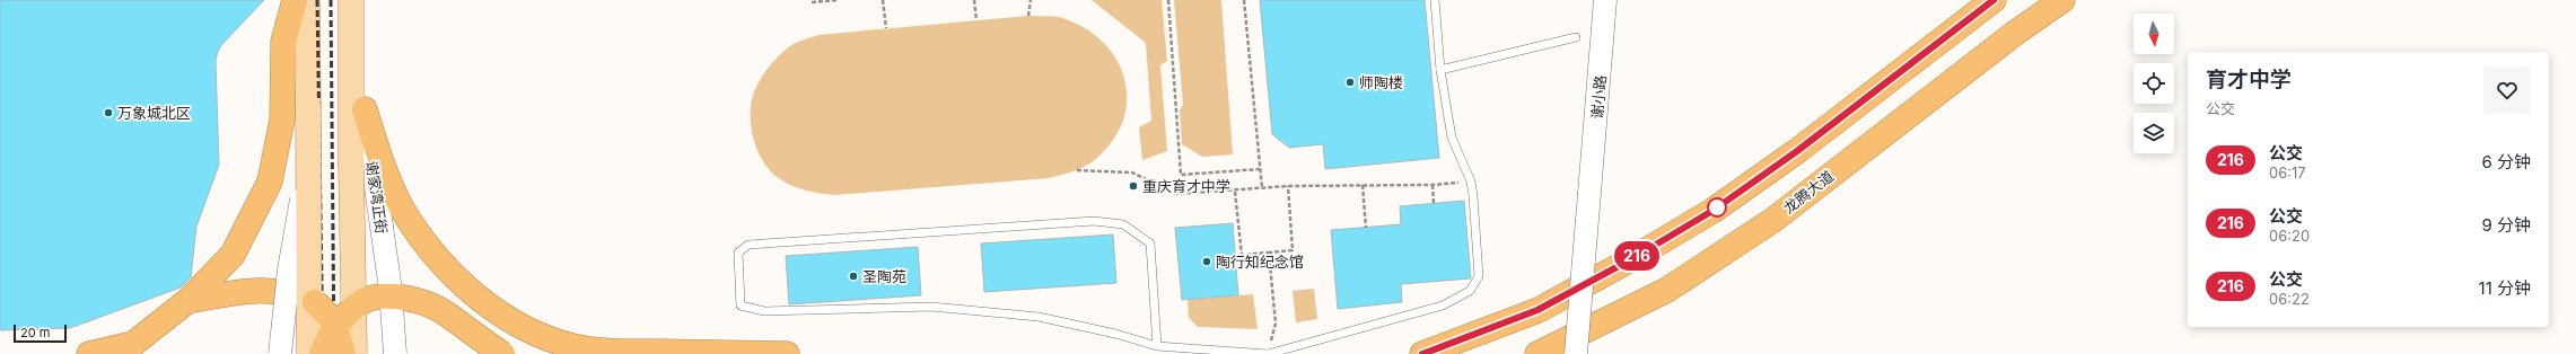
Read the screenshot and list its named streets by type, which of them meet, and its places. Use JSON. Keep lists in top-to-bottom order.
{
  "streets": {
    "highway": ["龙腾大道"],
    "main road": ["谢家湾正街"],
    "street": ["谢小路"]
  },
  "places": [
    "师陶楼",
    "万象城北区",
    "重庆育才中学",
    "陶行知纪念馆",
    "圣陶苑"
  ],
  "lines": ["bus line 216"],
  "scale_bar": "20 m",
  "north": "bottom",
  "page": {
    "on_map": "216",
    "heading": ["育才中学", "公交"],
    "list": [
      {
        "mark": "216",
        "name": "公交",
        "note": "06:17",
        "value": "6 分钟"
      },
      {
        "mark": "216",
        "name": "公交",
        "note": "06:20",
        "value": "9 分钟"
      },
      {
        "mark": "216",
        "name": "公交",
        "note": "06:22",
        "value": "11 分钟"
      }
    ],
    "scale": "20 m"
  }
}
